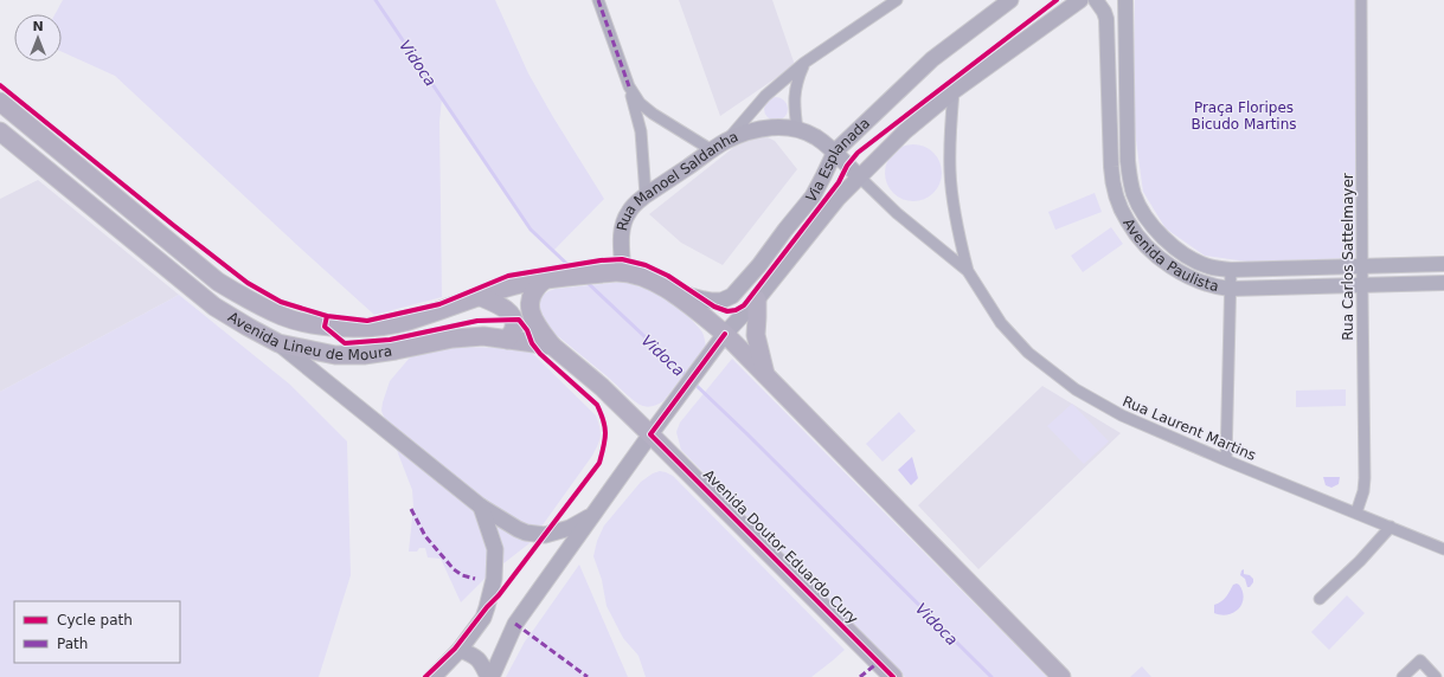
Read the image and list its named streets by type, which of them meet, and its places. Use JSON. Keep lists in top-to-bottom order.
{
  "streets": {
    "main road": [
      "Via Esplanada",
      "Rua Manoel Saldanha",
      "Avenida Lineu de Moura",
      "Avenida Doutor Eduardo Cury"
    ],
    "street": ["Avenida Paulista", "Rua Carlos Sattelmayer", "Rua Laurent Martins"]
  },
  "crossings": [
    ["Avenida Paulista", "Rua Carlos Sattelmayer"],
    ["Rua Carlos Sattelmayer", "Rua Laurent Martins"]
  ],
  "water": ["Vidoca"],
  "parks": ["Praça Floripes Bicudo Martins"],
  "legend": ["Cycle path", "Path"],
  "north": "top"
}
